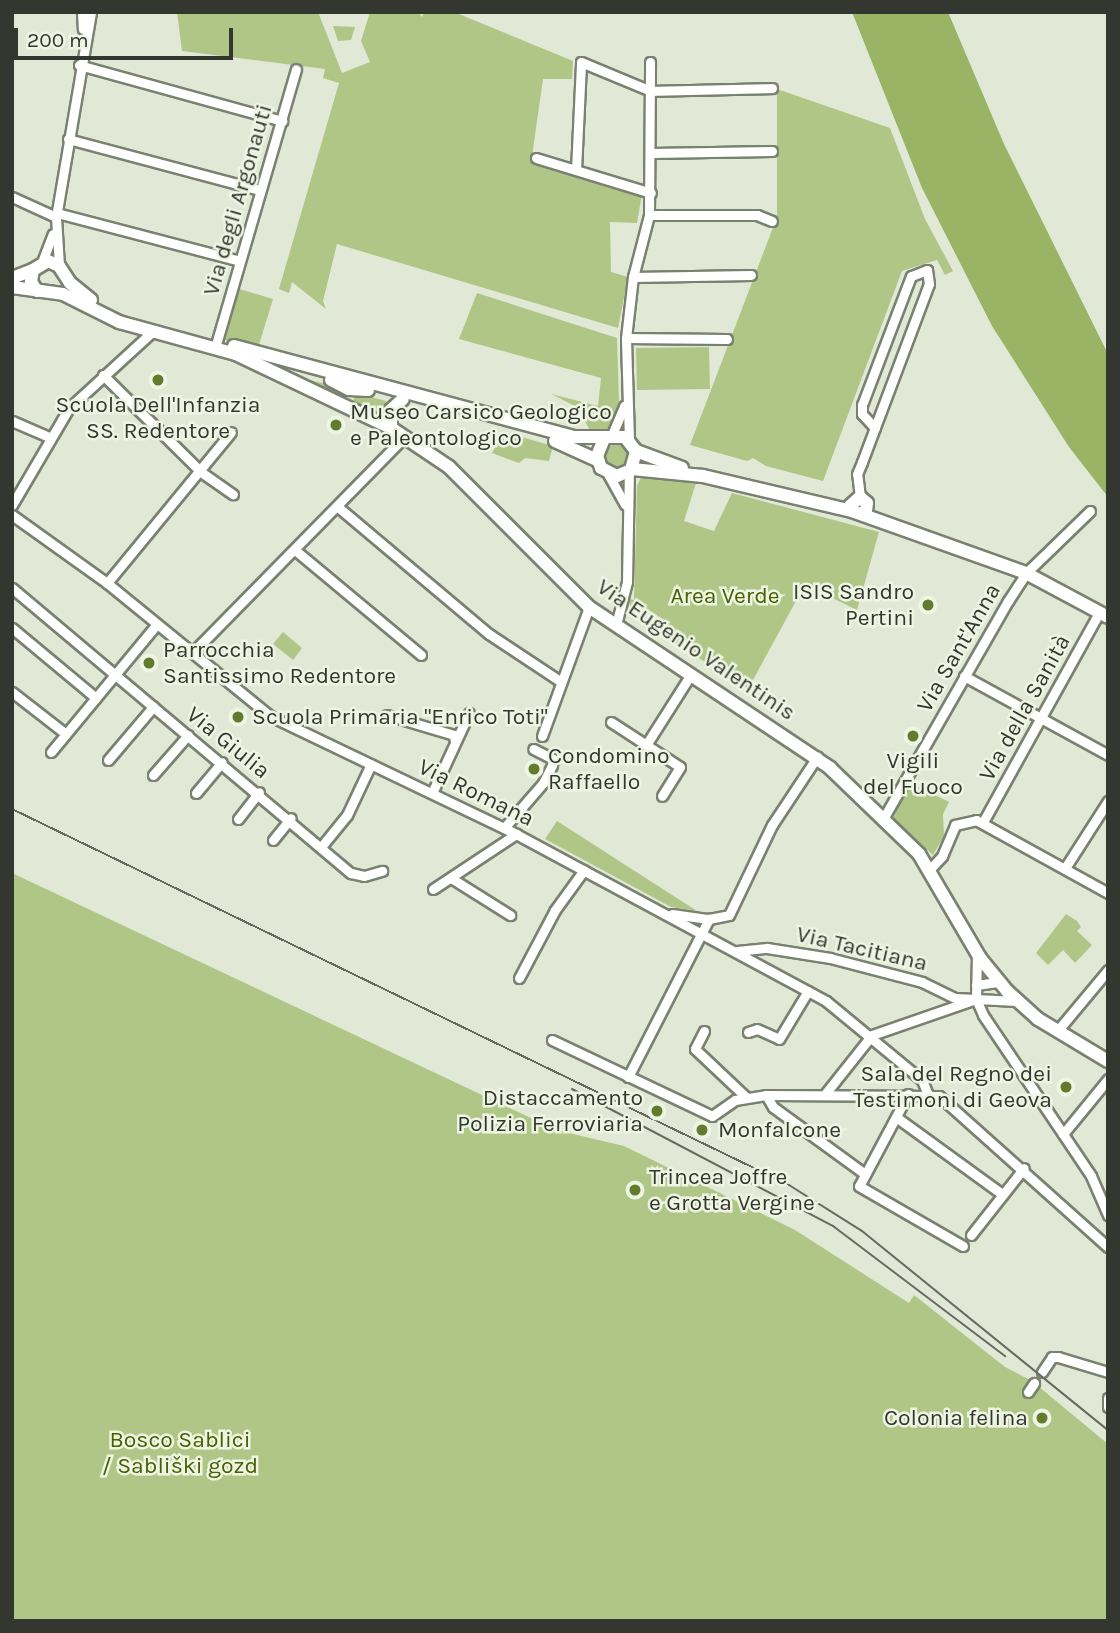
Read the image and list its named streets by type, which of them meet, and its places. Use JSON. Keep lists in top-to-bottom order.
{
  "streets": {
    "main road": ["Via Eugenio Valentinis"],
    "street": [
      "Via degli Argonauti",
      "Via Sant'Anna",
      "Via della Sanità",
      "Via Giulia",
      "Via Romana",
      "Via Tacitiana"
    ]
  },
  "crossings": [
    ["Via degli Argonauti", "Via Eugenio Valentinis"],
    ["Via Sant'Anna", "Via Eugenio Valentinis"],
    ["Via Romana", "Via Tacitiana"]
  ],
  "parks": ["Area Verde", "Bosco Sablici / Sabliški gozd"],
  "places": [
    "Scuola Dell'Infanzia SS. Redentore",
    "Museo Carsico Geologico e Paleontologico",
    "ISIS Sandro Pertini",
    "Parrocchia Santissimo Redentore",
    "Scuola Primaria \"Enrico Toti\"",
    "Vigili del Fuoco",
    "Condomino Raffaello",
    "Sala del Regno dei Testimoni di Geova",
    "Distaccamento Polizia Ferroviaria",
    "Monfalcone",
    "Trincea Joffre e Grotta Vergine",
    "Colonia felina"
  ],
  "scale_bar": "200 m"
}
